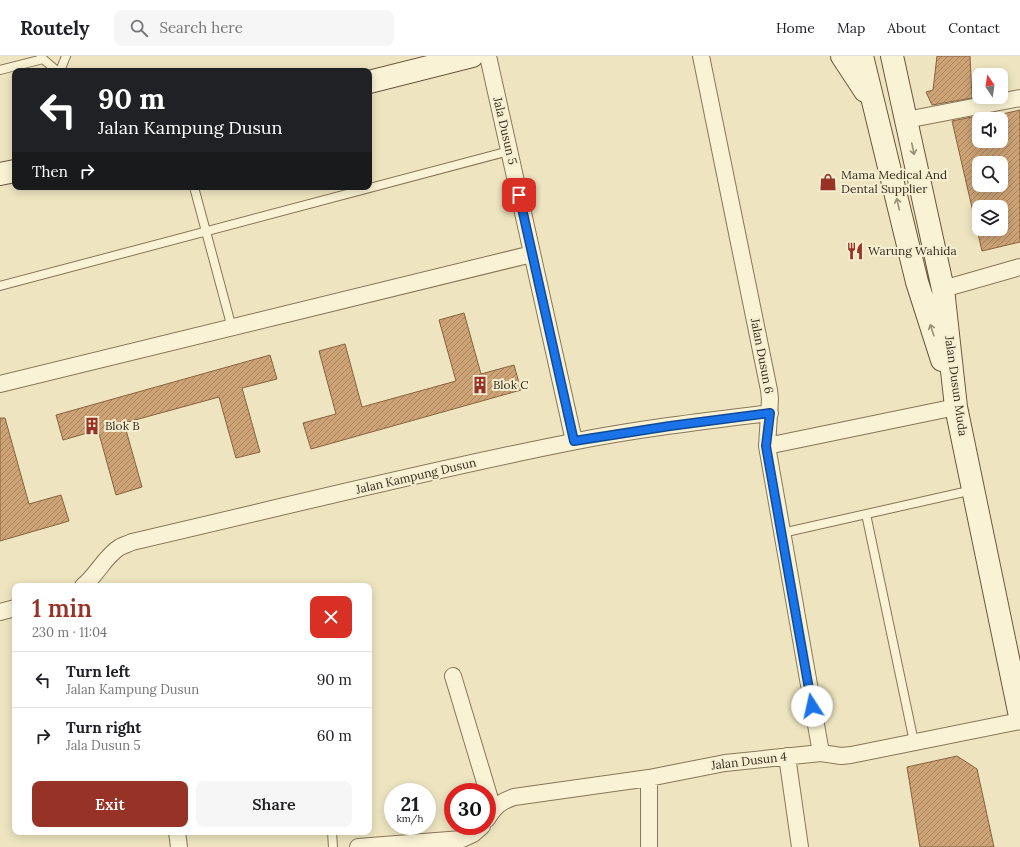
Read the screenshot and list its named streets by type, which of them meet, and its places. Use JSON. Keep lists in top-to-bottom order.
{
  "streets": {
    "main road": ["Jalan Dusun Muda"],
    "street": [
      "Jala Dusun 5",
      "Jalan Dusun 6",
      "Jalan Kampung Dusun",
      "Jalan Dusun 4"
    ]
  },
  "crossings": [
    ["Jala Dusun 5", "Jalan Kampung Dusun"],
    ["Jalan Dusun 6", "Jalan Kampung Dusun"],
    ["Jalan Dusun 6", "Jalan Dusun 4"]
  ],
  "places": {
    "shop": ["Mama Medical And Dental Supplier"],
    "restaurant": ["Warung Wahida"],
    "building": ["Blok C", "Blok B"]
  },
  "north": "top",
  "page": {
    "header": "Routely",
    "search": "Search here",
    "nav": [
      "Home",
      "Map",
      "About",
      "Contact"
    ],
    "turn": ["90 m", "Jalan Kampung Dusun"],
    "then": "Then",
    "heading": ["1 min", "230 m · 11:04"],
    "list": [
      {
        "name": "Turn left",
        "note": "Jalan Kampung Dusun",
        "value": "90 m"
      },
      {
        "name": "Turn right",
        "note": "Jala Dusun 5",
        "value": "60 m"
      }
    ],
    "buttons": ["Exit", "Share"],
    "speed": "21 km/h",
    "limit": "30"
  }
}
